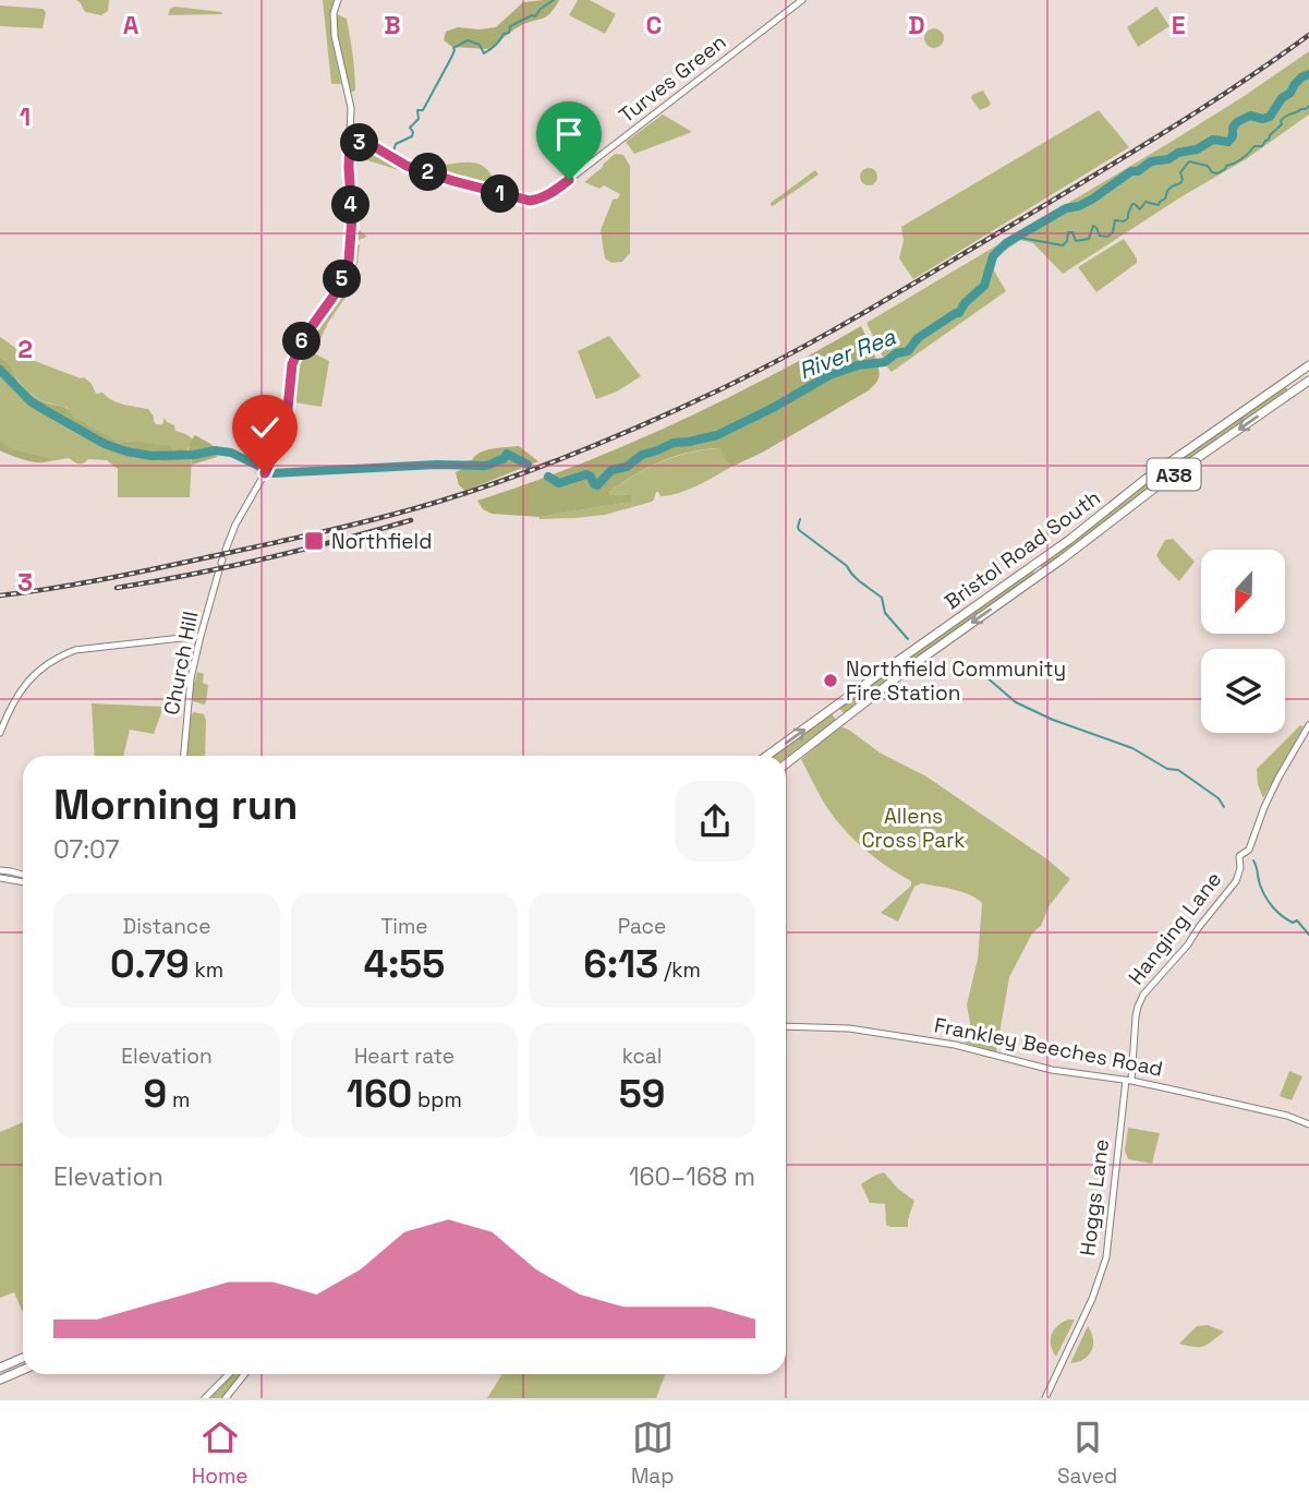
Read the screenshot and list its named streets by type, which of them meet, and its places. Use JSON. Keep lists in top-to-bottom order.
{
  "streets": {
    "highway": ["A38", "Bristol Road South"],
    "street": [
      "Turves Green",
      "Church Hill",
      "Hanging Lane",
      "Frankley Beeches Road",
      "Hoggs Lane"
    ]
  },
  "crossings": [
    ["Hanging Lane", "Frankley Beeches Road"],
    ["Hanging Lane", "Hoggs Lane"],
    ["Frankley Beeches Road", "Hoggs Lane"]
  ],
  "water": ["River Rea"],
  "parks": ["Allens Cross Park"],
  "places": {
    "transit": ["Northfield"],
    "other": ["Northfield Community Fire Station"]
  },
  "north": "bottom",
  "page": {
    "pins": [
      "3",
      "2",
      "1",
      "4",
      "5",
      "6"
    ],
    "heading": ["Morning run", "07:07"],
    "stats": [
      ["Distance", "0.79 km"],
      ["Time", "4:55"],
      ["Pace", "6:13 /km"],
      ["Elevation", "9 m"],
      ["Heart rate", "160 bpm"],
      ["kcal", "59"]
    ],
    "chart": ["Elevation", "160–168 m"],
    "tabs": ["Home", "Map", "Saved"]
  },
  "grid": {
    "columns": [
      "A",
      "B",
      "C",
      "D",
      "E"
    ],
    "rows": ["1", "2", "3"]
  }
}
